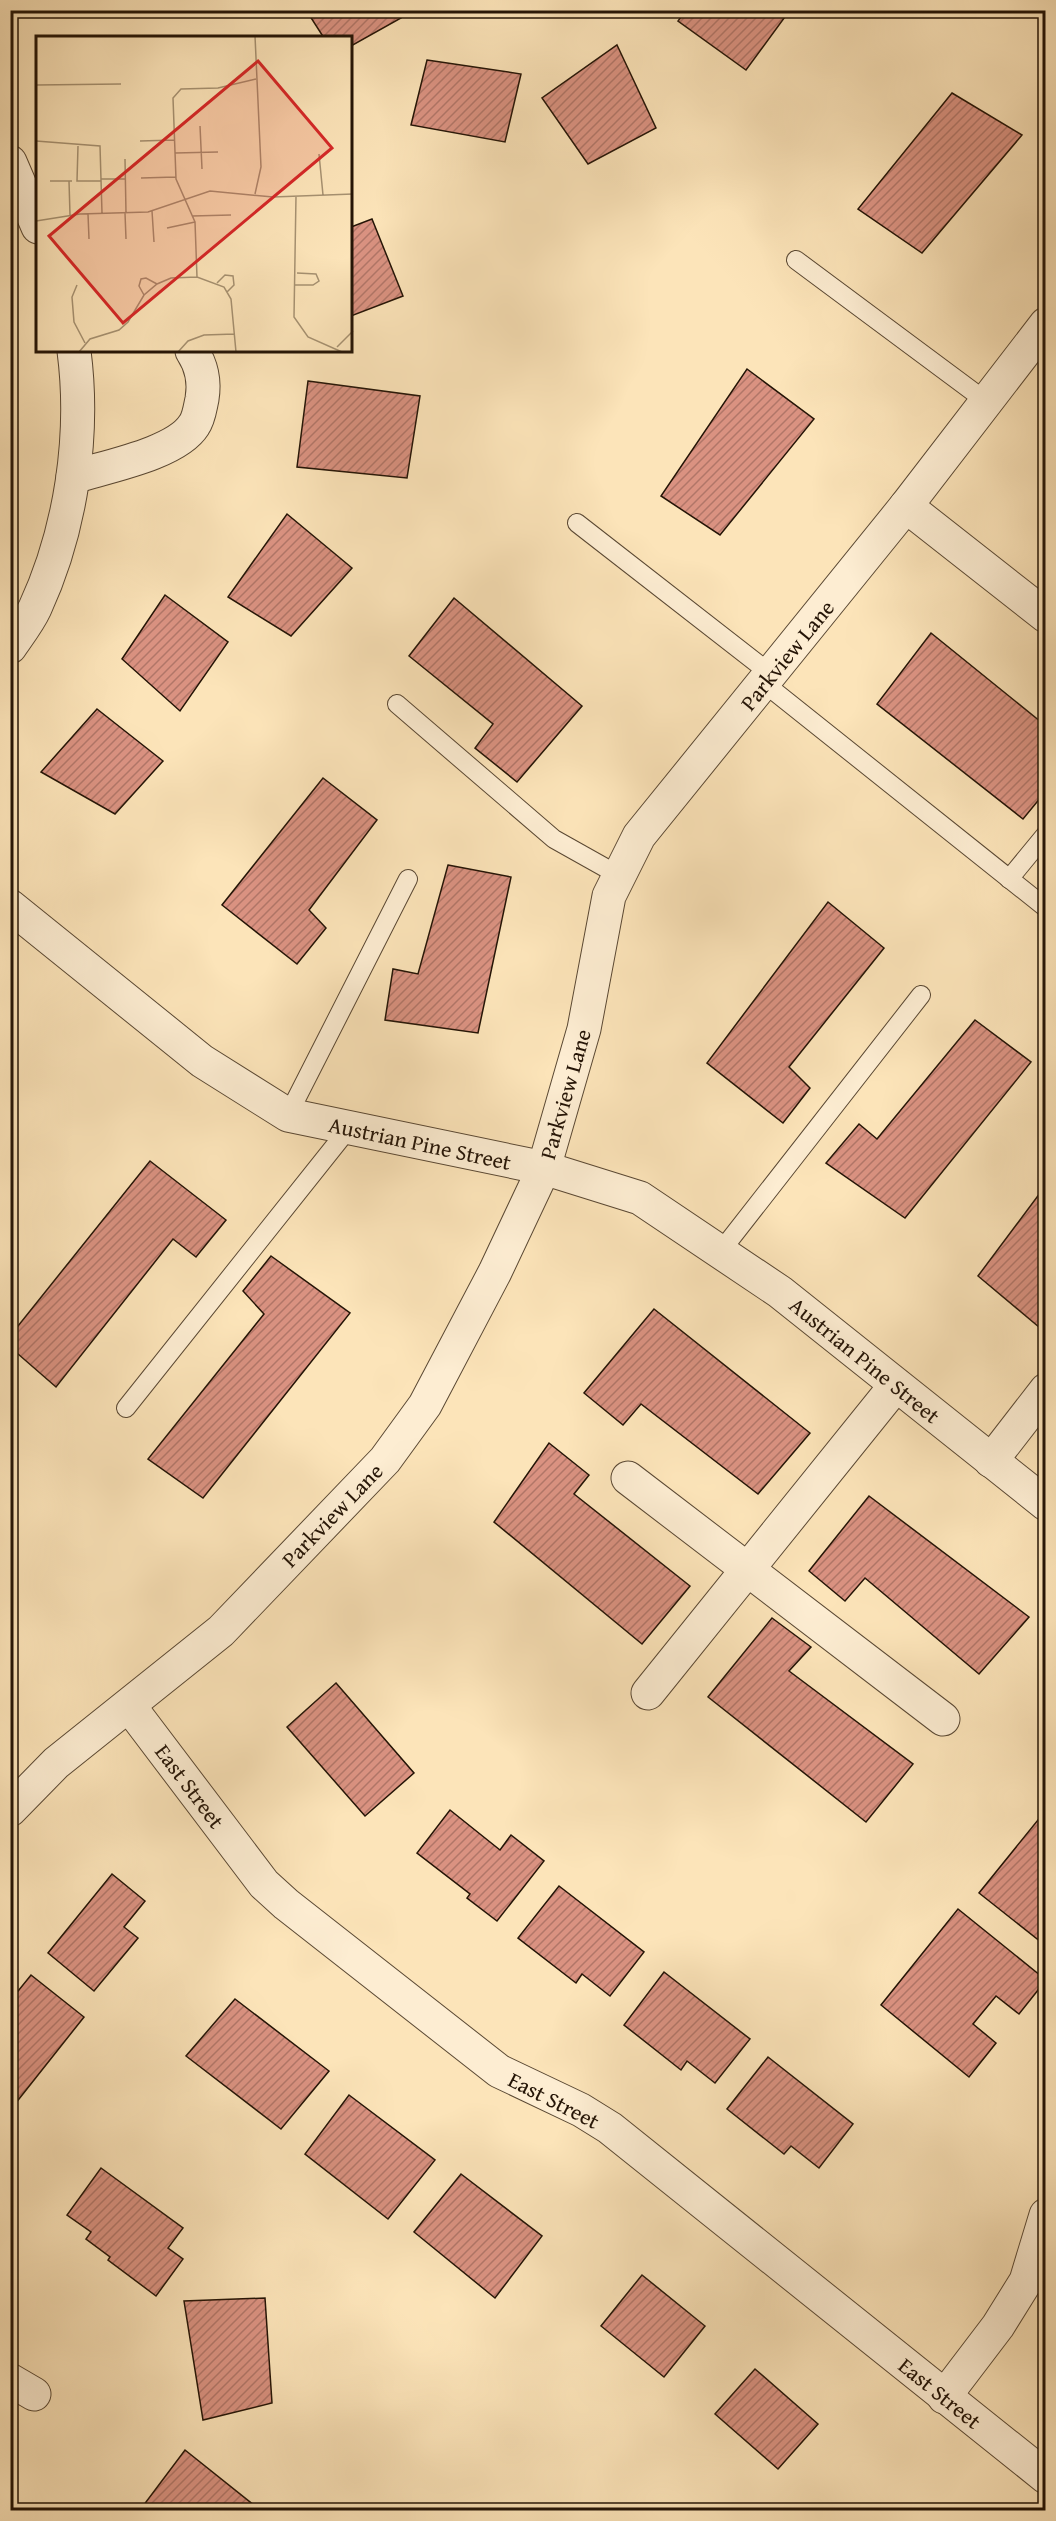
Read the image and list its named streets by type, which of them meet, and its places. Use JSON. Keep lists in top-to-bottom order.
{
  "streets": {
    "street": ["Parkview Lane", "Austrian Pine Street", "East Street"]
  },
  "crossings": [
    ["Parkview Lane", "Austrian Pine Street"],
    ["Parkview Lane", "East Street"]
  ]
}
